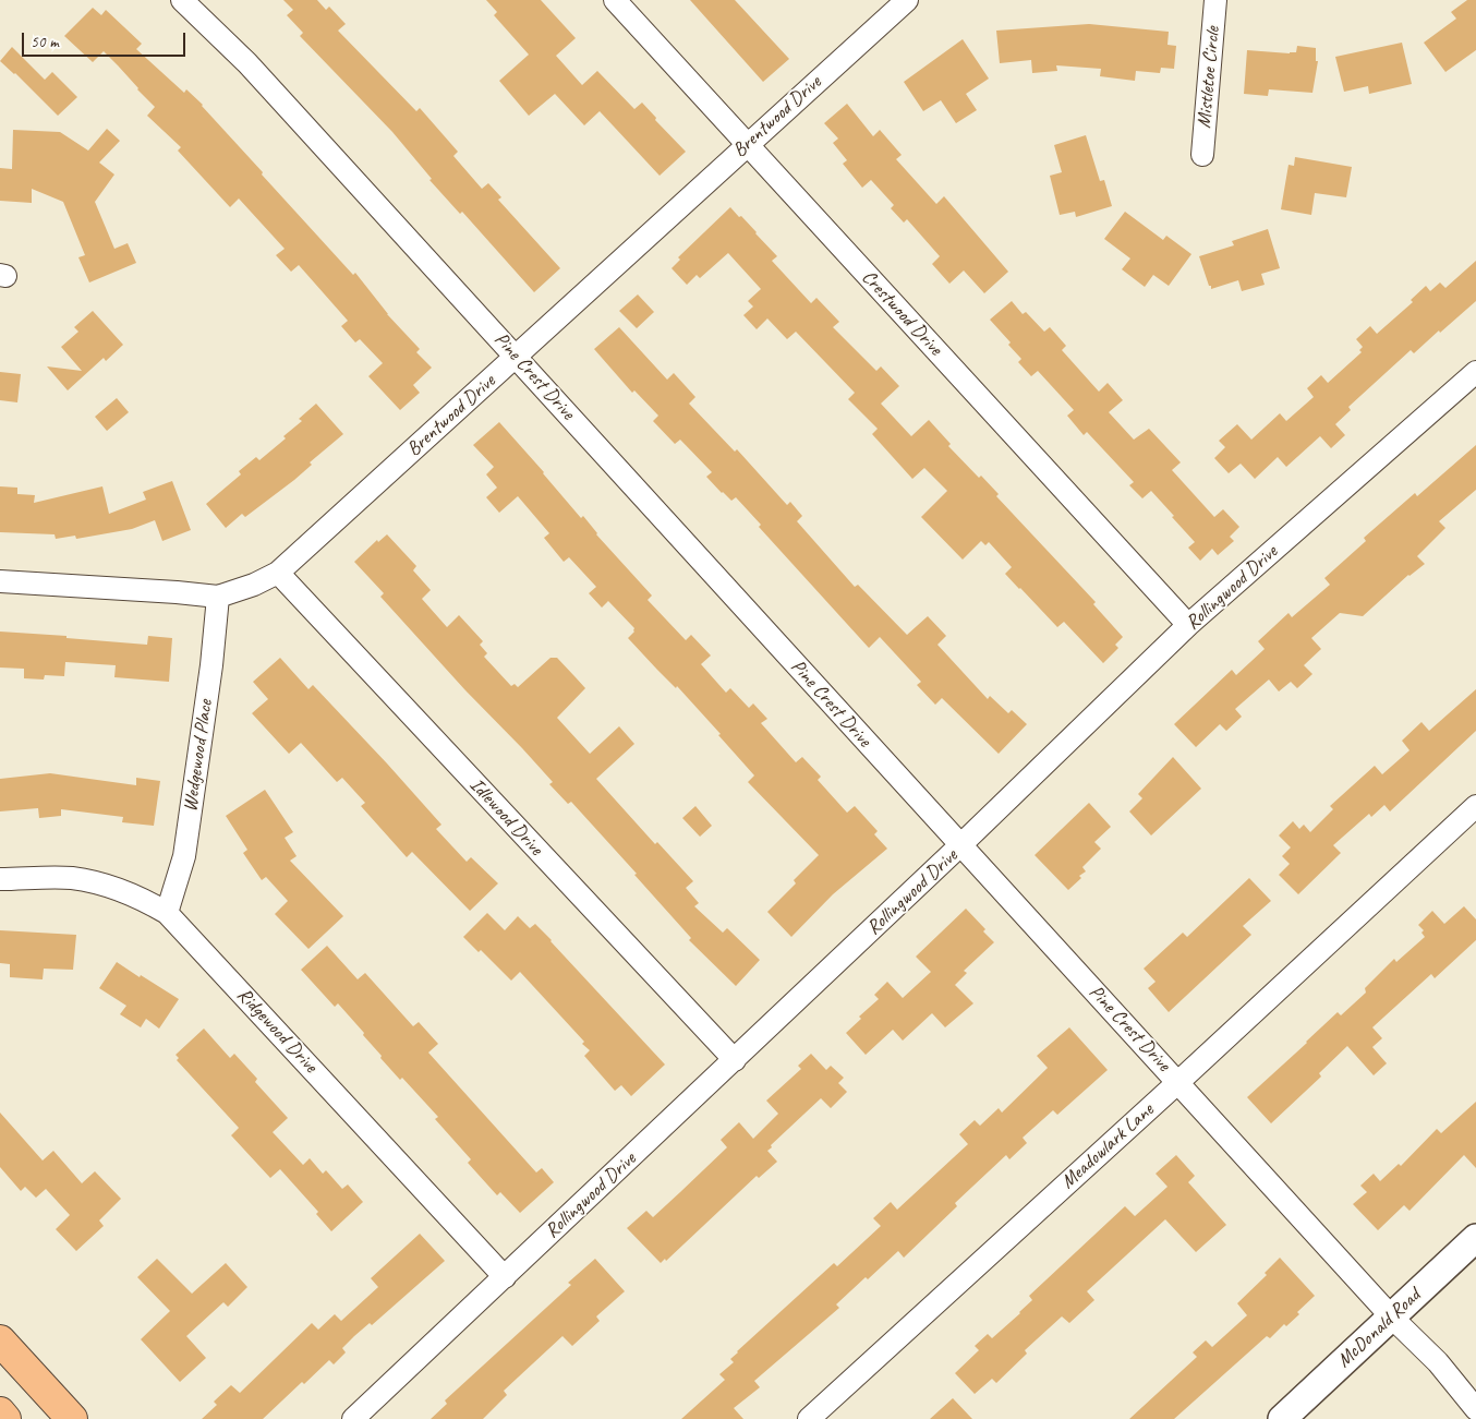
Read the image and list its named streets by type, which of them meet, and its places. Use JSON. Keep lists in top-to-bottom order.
{
  "streets": {
    "street": [
      "Mistletoe Circle",
      "Brentwood Drive",
      "Crestwood Drive",
      "Pine Crest Drive",
      "Rollingwood Drive",
      "Wedgewood Place",
      "Idlewood Drive",
      "Ridgewood Drive",
      "Meadowlark Lane",
      "McDonald Road"
    ]
  },
  "crossings": [
    ["Brentwood Drive", "Crestwood Drive"],
    ["Brentwood Drive", "Pine Crest Drive"],
    ["Brentwood Drive", "Wedgewood Place"],
    ["Brentwood Drive", "Idlewood Drive"],
    ["Crestwood Drive", "Rollingwood Drive"],
    ["Pine Crest Drive", "Rollingwood Drive"],
    ["Pine Crest Drive", "Meadowlark Lane"],
    ["Pine Crest Drive", "McDonald Road"],
    ["Rollingwood Drive", "Idlewood Drive"],
    ["Rollingwood Drive", "Ridgewood Drive"],
    ["Wedgewood Place", "Ridgewood Drive"]
  ],
  "scale_bar": "50 m"
}
